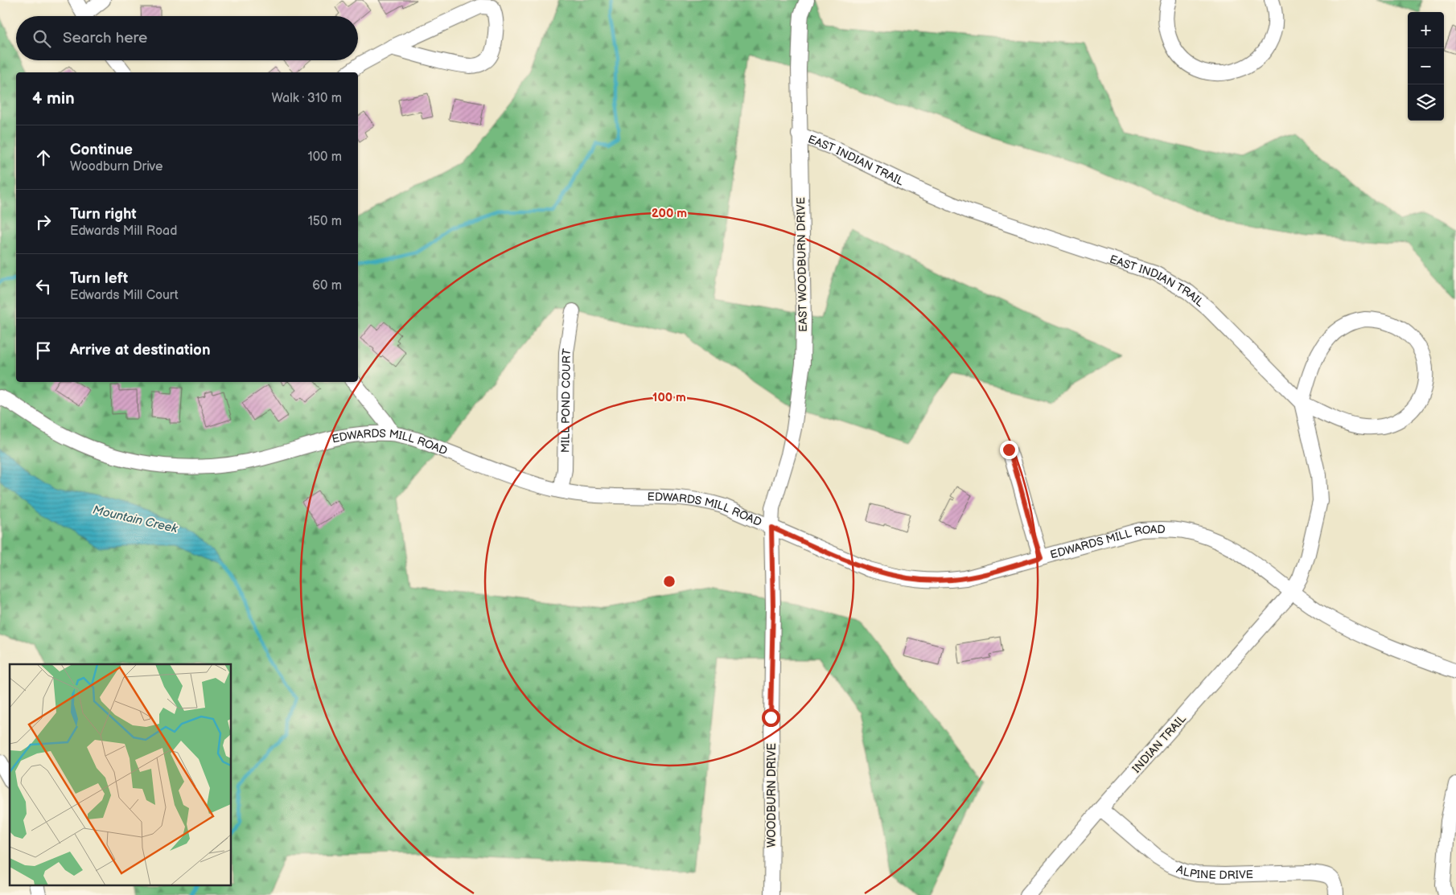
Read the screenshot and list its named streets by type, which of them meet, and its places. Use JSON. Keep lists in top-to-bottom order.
{
  "streets": {
    "street": [
      "EAST INDIAN TRAIL",
      "EAST WOODBURN DRIVE",
      "MILL POND COURT",
      "EDWARDS MILL ROAD",
      "INDIAN TRAIL",
      "WOODBURN DRIVE",
      "ALPINE DRIVE"
    ]
  },
  "crossings": [
    ["EAST INDIAN TRAIL", "EAST WOODBURN DRIVE"],
    ["EAST WOODBURN DRIVE", "EDWARDS MILL ROAD"],
    ["EAST WOODBURN DRIVE", "WOODBURN DRIVE"],
    ["MILL POND COURT", "EDWARDS MILL ROAD"],
    ["EDWARDS MILL ROAD", "INDIAN TRAIL"],
    ["EDWARDS MILL ROAD", "WOODBURN DRIVE"],
    ["INDIAN TRAIL", "ALPINE DRIVE"]
  ],
  "water": ["Mountain Creek"],
  "page": {
    "map_buttons": ["+", "−"],
    "search": "Search here",
    "heading": ["4 min", "Walk · 310 m"],
    "list": [
      ["Continue", "Woodburn Drive", "100 m"],
      ["Turn right", "Edwards Mill Road", "150 m"],
      ["Turn left", "Edwards Mill Court", "60 m"],
      "Arrive at destination"
    ]
  },
  "rings": ["200 m", "100 m"]
}
